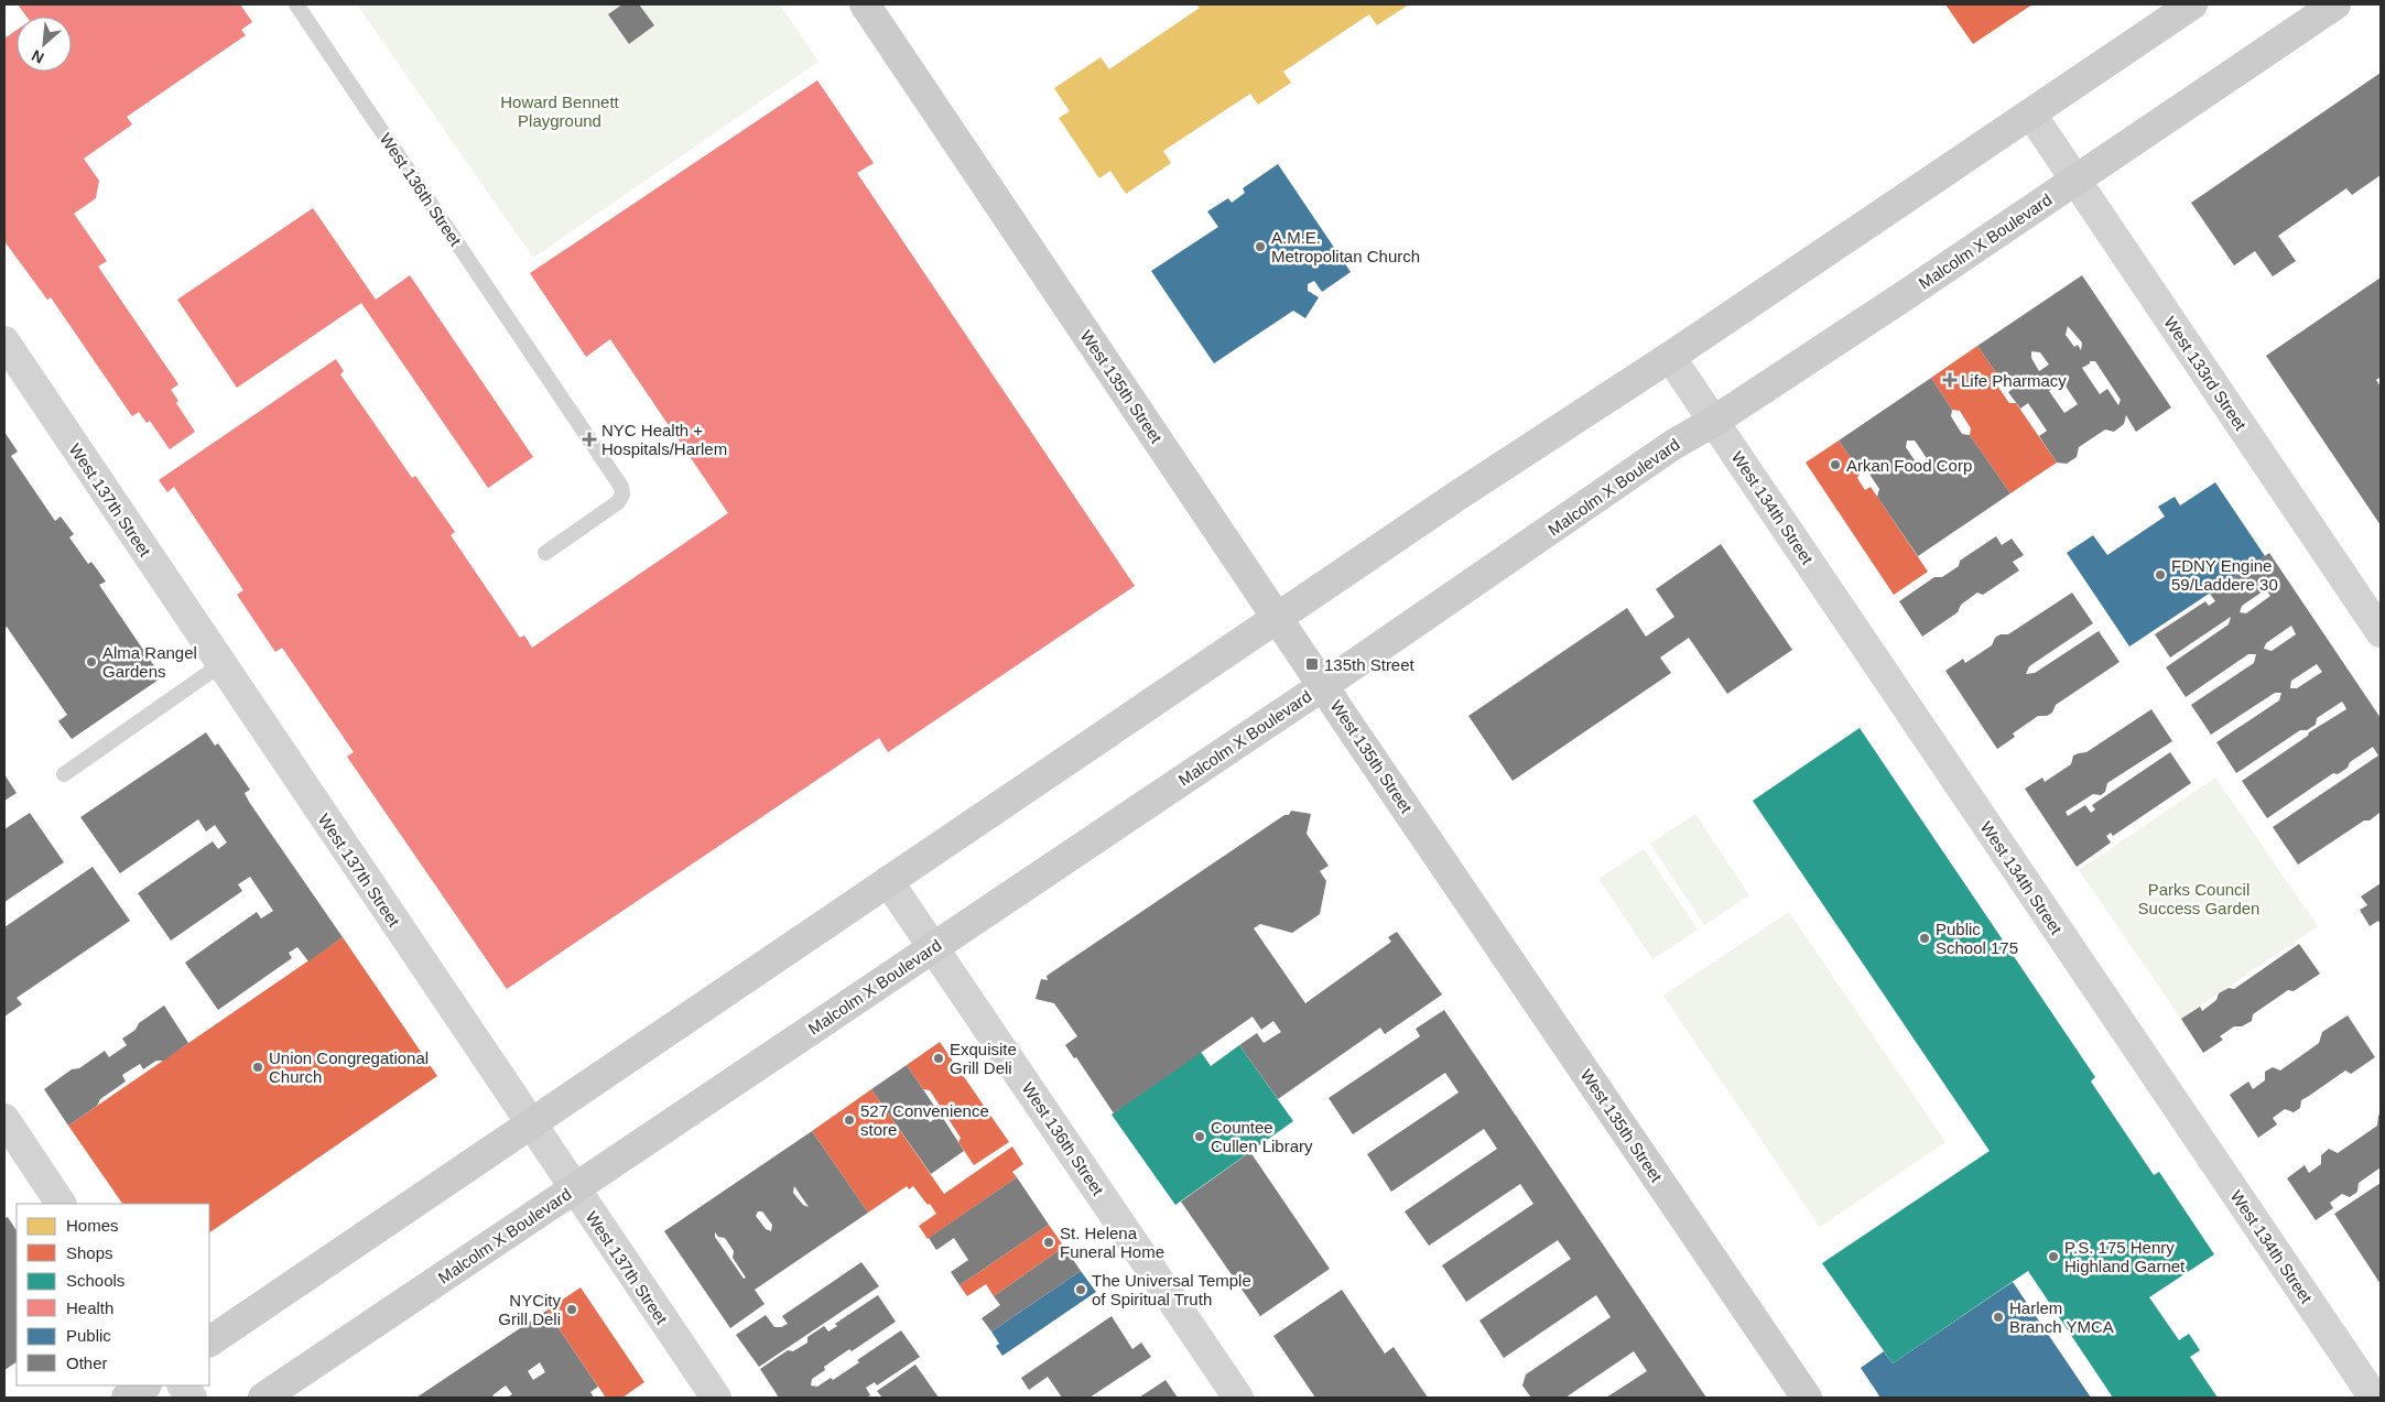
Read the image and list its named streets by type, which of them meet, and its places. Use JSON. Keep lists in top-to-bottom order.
{
  "streets": {
    "main road": ["Malcolm X Boulevard", "West 135th Street"],
    "street": [
      "West 136th Street",
      "West 133rd Street",
      "West 137th Street",
      "West 134th Street"
    ]
  },
  "crossings": [
    ["West 136th Street", "Malcolm X Boulevard"],
    ["Malcolm X Boulevard", "West 133rd Street"],
    ["Malcolm X Boulevard", "West 135th Street"],
    ["Malcolm X Boulevard", "West 137th Street"],
    ["Malcolm X Boulevard", "West 134th Street"]
  ],
  "parks": ["Howard Bennett Playground", "Parks Council Success Garden"],
  "places": {
    "other": [
      "A.M.E. Metropolitan Church",
      "Arkan Food Corp",
      "FDNY Engine 59/Laddere 30",
      "Alma Rangel Gardens",
      "Public School 175",
      "Exquisite Grill Deli",
      "Union Congregational Church",
      "527 Convenience store",
      "Countee Cullen Library",
      "St. Helena Funeral Home",
      "P.S. 175 Henry Highland Garnet",
      "The Universal Temple of Spiritual Truth",
      "NYCity Grill Deli",
      "Harlem Branch YMCA"
    ],
    "health": ["Life Pharmacy", "NYC Health + Hospitals/Harlem"],
    "transit": ["135th Street"]
  },
  "legend": [
    "Homes",
    "Shops",
    "Schools",
    "Health",
    "Public",
    "Other"
  ],
  "north": "bottom left"
}
